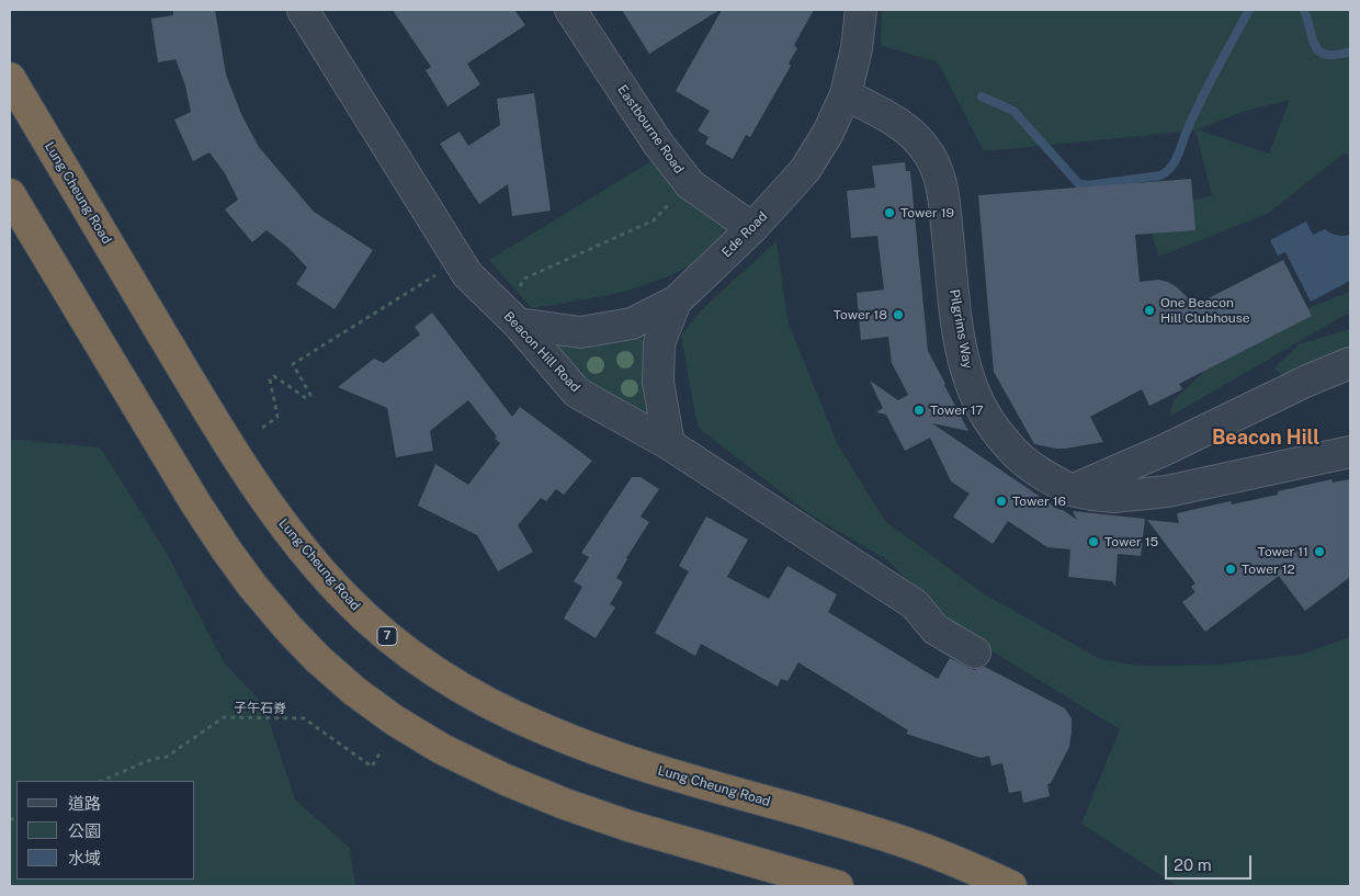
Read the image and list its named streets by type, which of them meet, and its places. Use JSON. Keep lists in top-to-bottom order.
{
  "streets": {
    "highway": ["Lung Cheung Road", "7"],
    "street": [
      "Eastbourne Road",
      "Ede Road",
      "Pilgrims Way",
      "Beacon Hill Road"
    ],
    "path": ["子午石脊"]
  },
  "crossings": [
    ["Eastbourne Road", "Ede Road"],
    ["Ede Road", "Pilgrims Way"],
    ["Ede Road", "Beacon Hill Road"]
  ],
  "districts": ["Beacon Hill"],
  "places": [
    "Tower 19",
    "One Beacon Hill Clubhouse",
    "Tower 18",
    "Tower 17",
    "Tower 16",
    "Tower 15",
    "Tower 11",
    "Tower 12"
  ],
  "legend": ["道路", "公園", "水域"],
  "scale_bar": "20 m"
}
